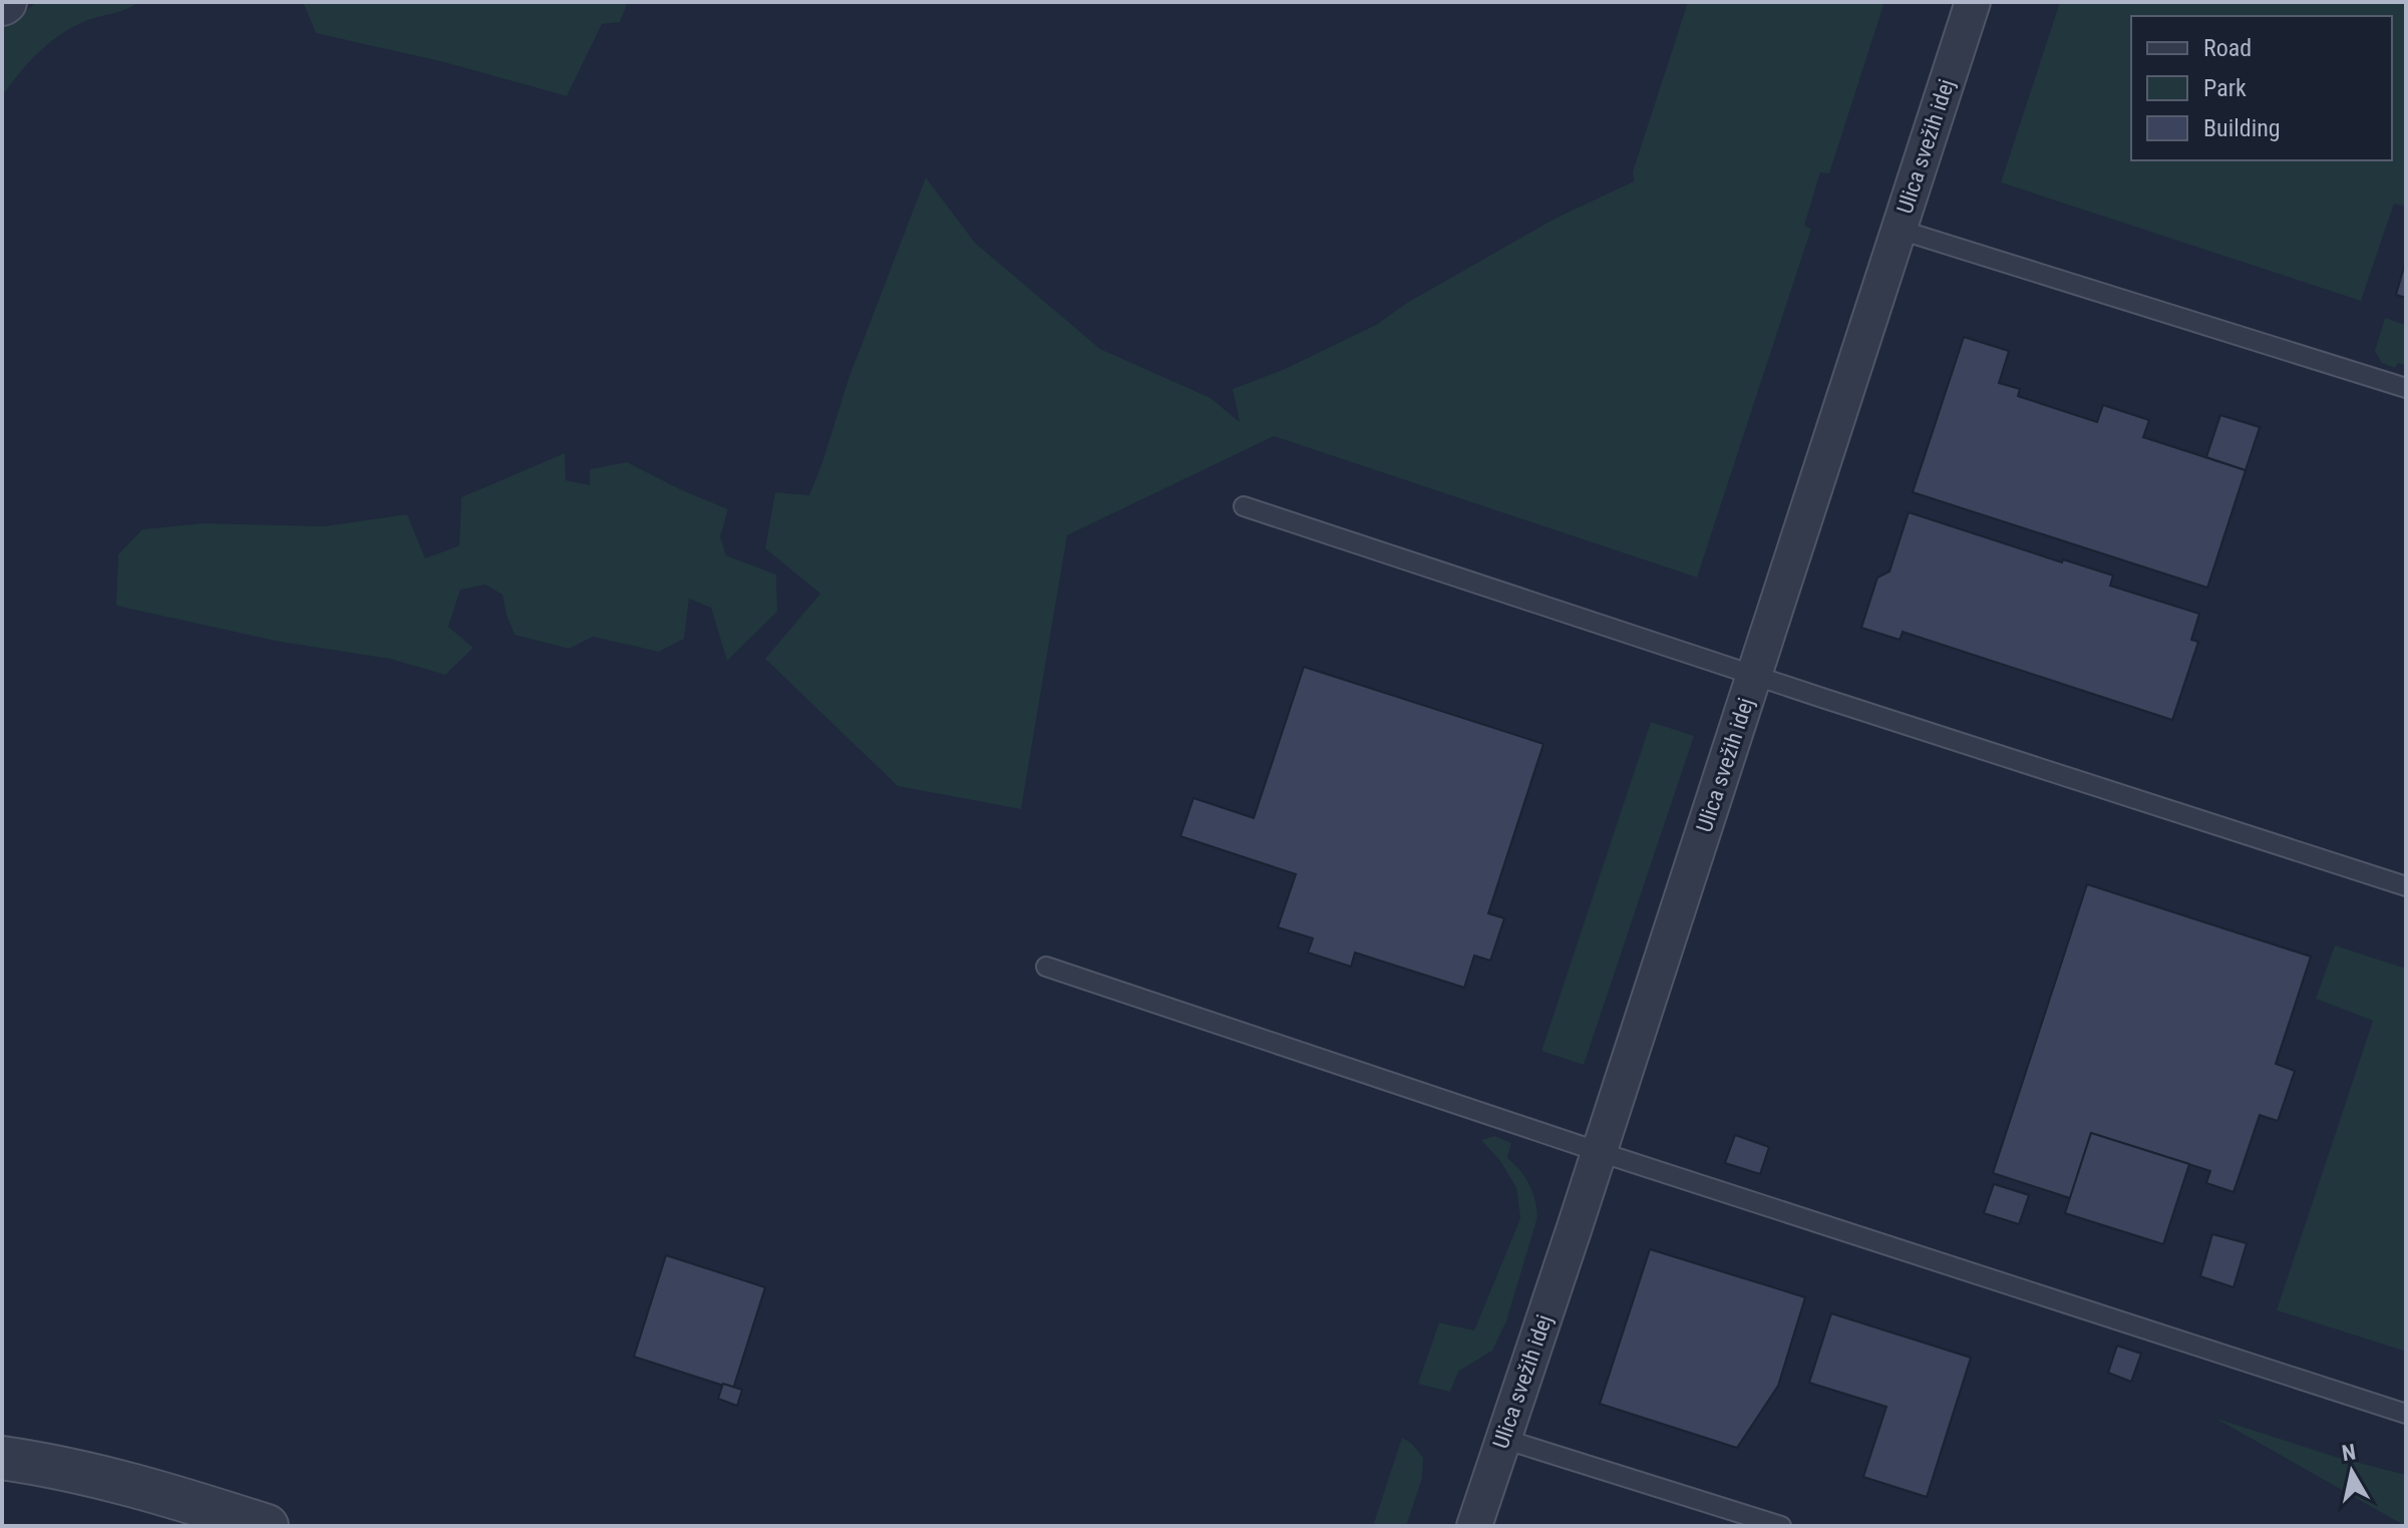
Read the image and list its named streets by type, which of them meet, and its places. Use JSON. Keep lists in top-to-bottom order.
{
  "streets": {
    "street": ["Ulica svežih idej"]
  },
  "legend": ["Road", "Park", "Building"],
  "north": "top"
}
